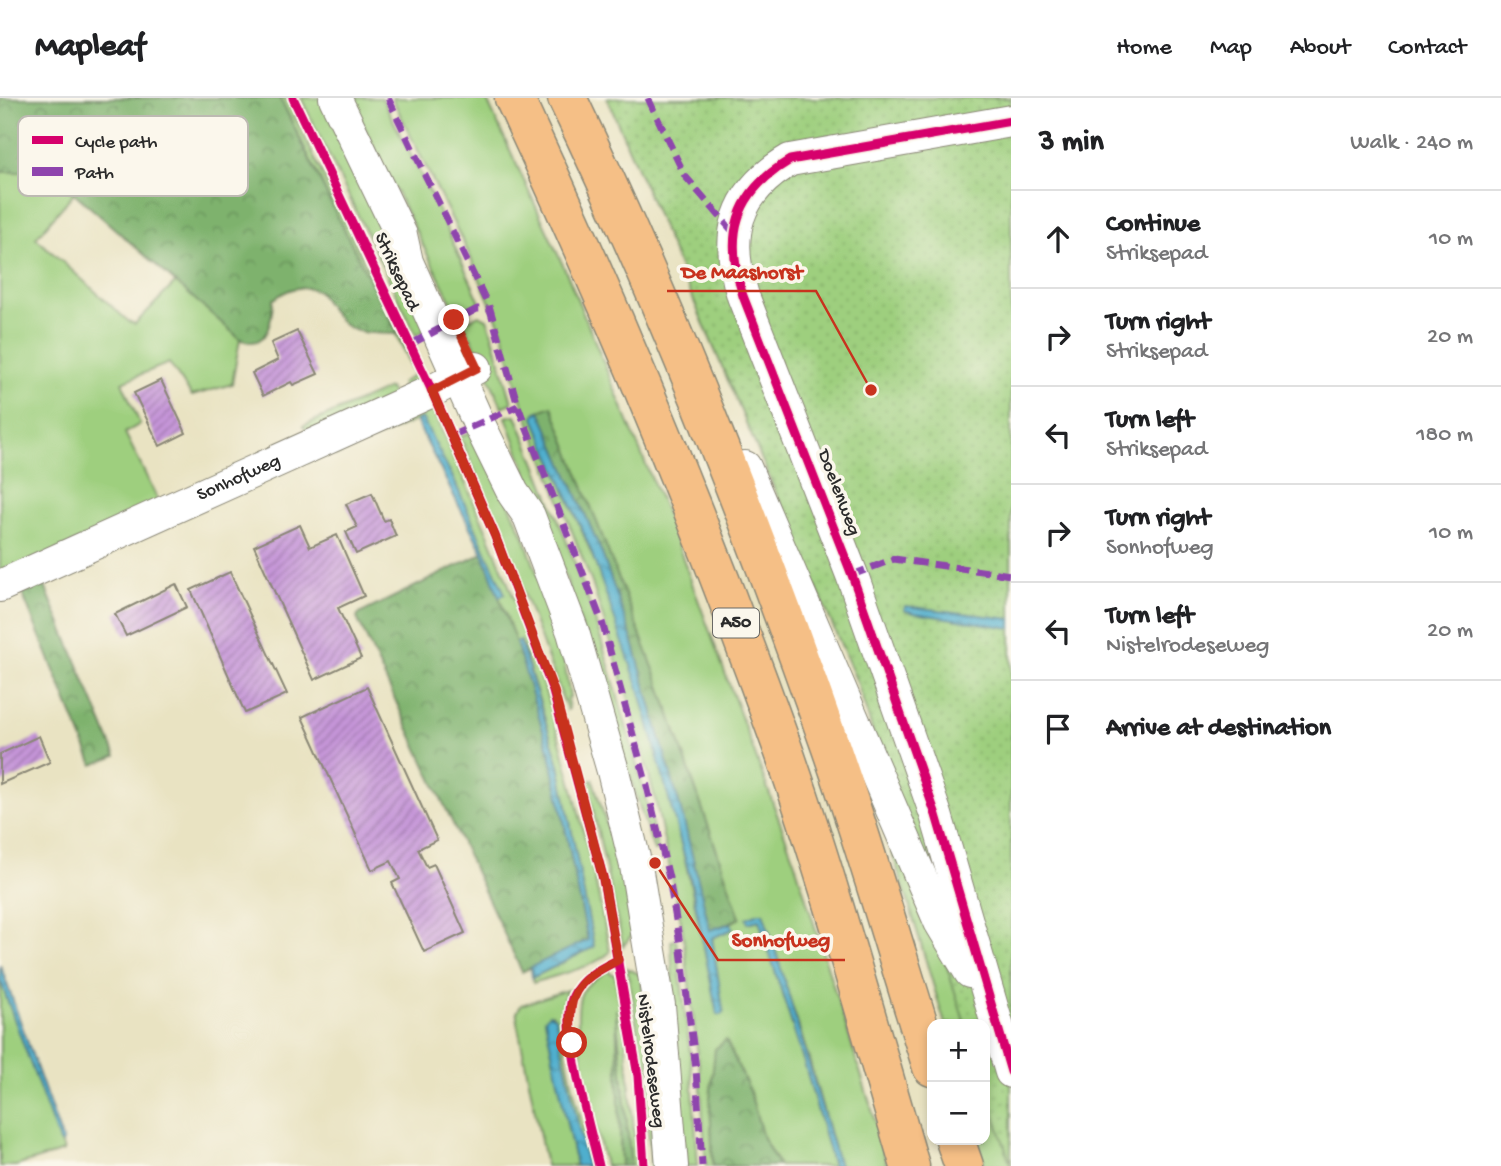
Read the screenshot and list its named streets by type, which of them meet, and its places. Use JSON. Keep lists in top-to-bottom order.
{
  "streets": {
    "highway": ["A50"],
    "street": ["Sonhofweg", "Doelenweg", "Nistelrodeseweg"],
    "cycle path": ["Striksepad"]
  },
  "crossings": [
    ["Sonhofweg", "Nistelrodeseweg"]
  ],
  "places": ["De Maashorst", "Sonhofweg"],
  "legend": ["Cycle path", "Path"],
  "page": {
    "header": "Mapleaf",
    "nav": [
      "Home",
      "Map",
      "About",
      "Contact"
    ],
    "heading": ["3 min", "Walk · 240 m"],
    "list": [
      ["Continue", "Striksepad", "10 m"],
      ["Turn right", "Striksepad", "20 m"],
      ["Turn left", "Striksepad", "180 m"],
      ["Turn right", "Sonhofweg", "10 m"],
      ["Turn left", "Nistelrodeseweg", "20 m"],
      "Arrive at destination"
    ],
    "map_buttons": ["+", "−"]
  }
}
